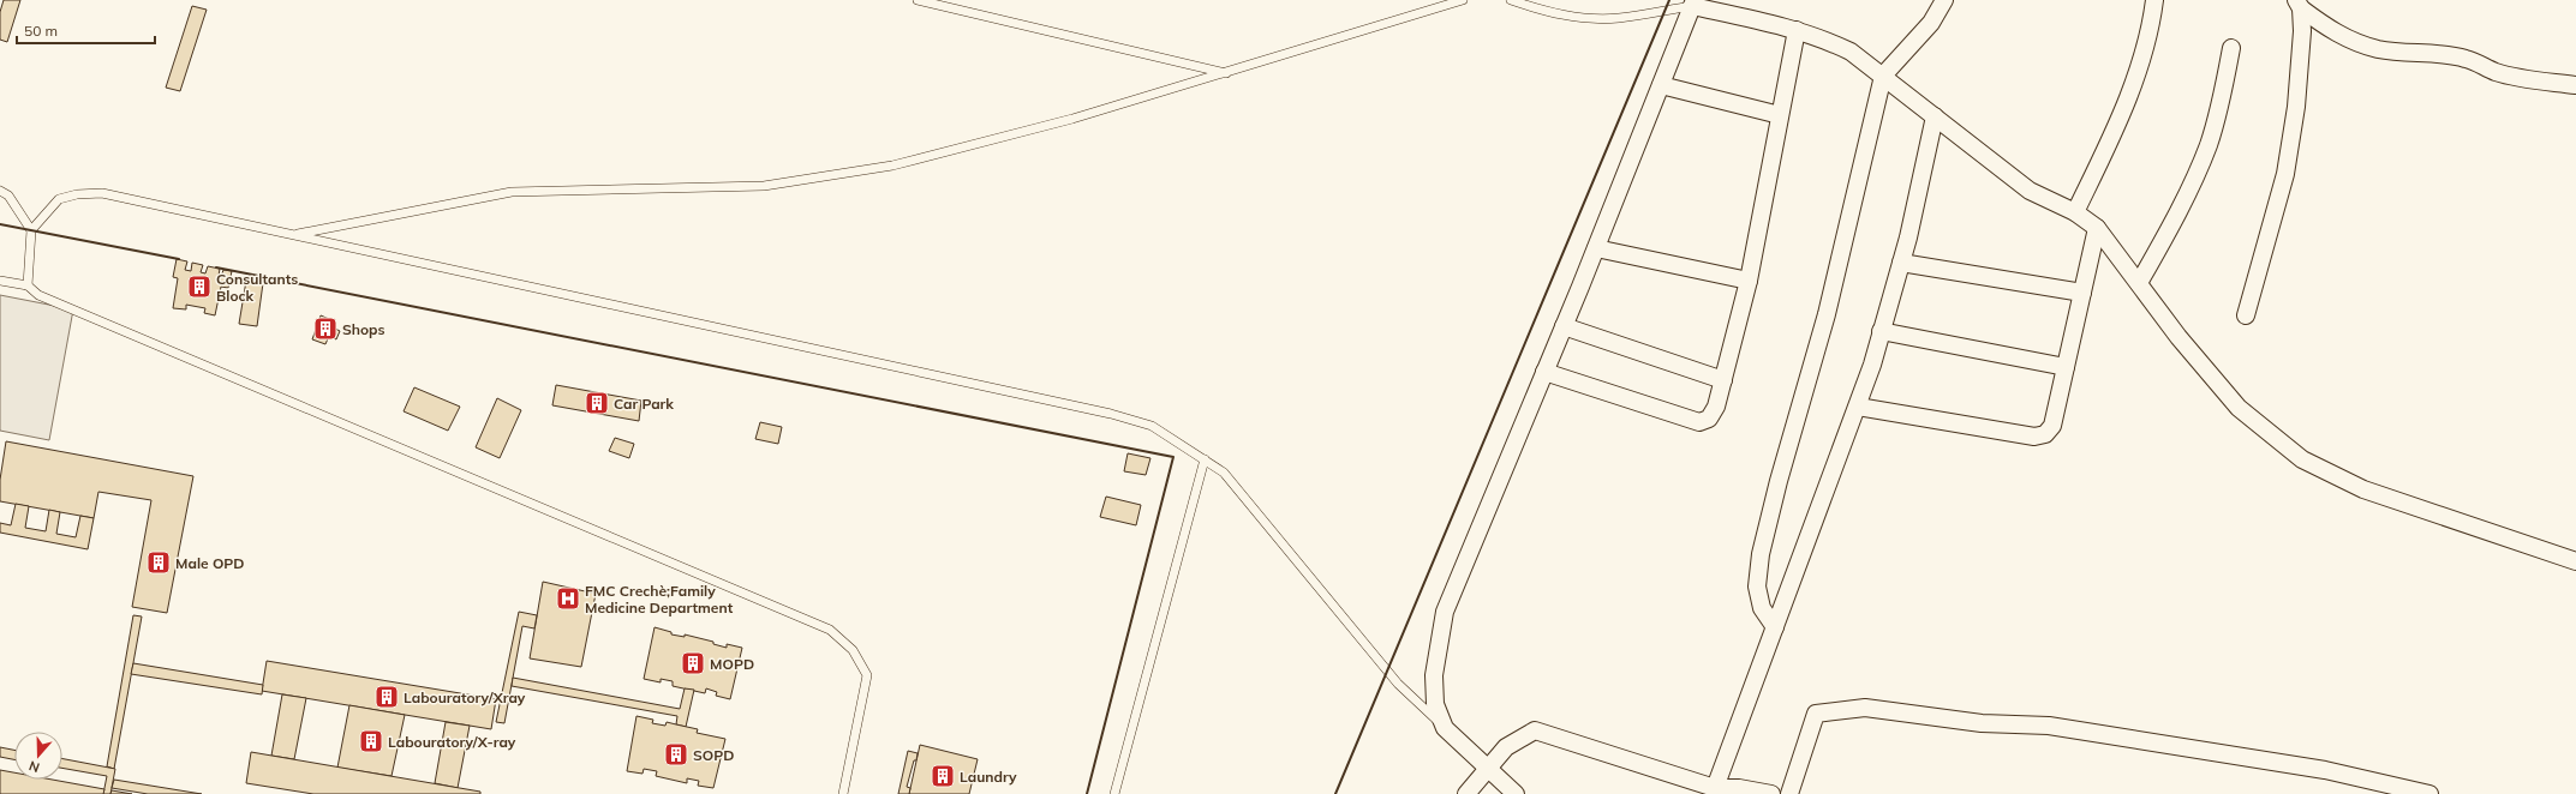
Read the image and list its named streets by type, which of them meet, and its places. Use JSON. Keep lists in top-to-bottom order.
{
  "places": {
    "building": [
      "Consultants Block",
      "Shops",
      "Car Park",
      "Male OPD",
      "MOPD",
      "Labouratory/Xray",
      "Labouratory/X-ray",
      "SOPD",
      "Laundry"
    ],
    "hospital": ["FMC Crechè;Family Medicine Department"]
  },
  "scale_bar": "50 m",
  "north": "bottom"
}
